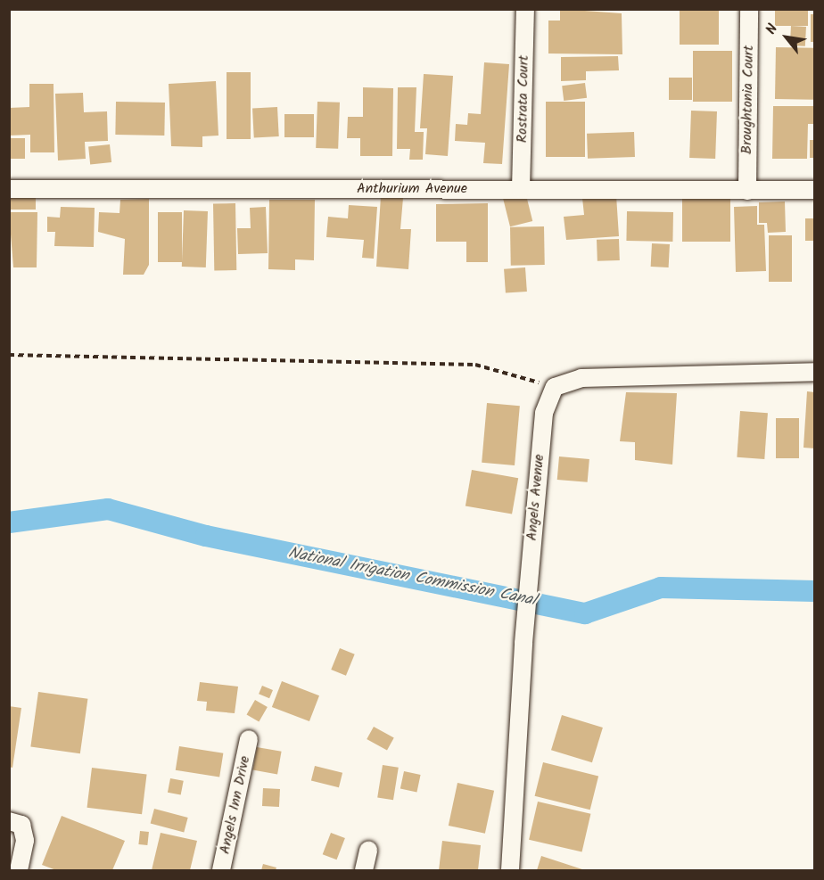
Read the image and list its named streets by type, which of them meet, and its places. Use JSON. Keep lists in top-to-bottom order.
{
  "streets": {
    "street": [
      "Rostrata Court",
      "Broughtonia Court",
      "Anthurium Avenue",
      "Angels Avenue",
      "Angels Inn Drive"
    ]
  },
  "crossings": [
    ["Rostrata Court", "Anthurium Avenue"],
    ["Broughtonia Court", "Anthurium Avenue"]
  ],
  "water": ["National Irrigation Commission Canal"],
  "north": "top left"
}
